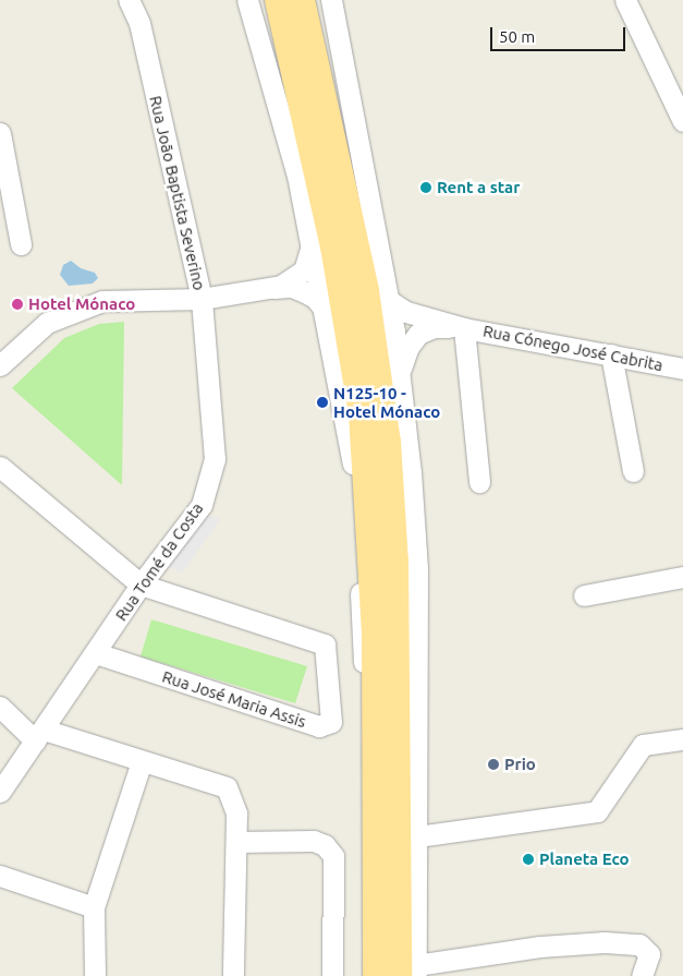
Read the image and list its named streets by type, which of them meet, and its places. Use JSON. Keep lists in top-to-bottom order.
{
  "streets": {
    "street": [
      "Rua João Baptista Severino",
      "Rua Cónego José Cabrita",
      "Rua Tomé da Costa",
      "Rua José Maria Assis"
    ]
  },
  "crossings": [
    ["Rua João Baptista Severino", "Rua Tomé da Costa"],
    ["Rua Tomé da Costa", "Rua José Maria Assis"]
  ],
  "places": [
    "Rent a star",
    "Hotel Mónaco",
    "N125-10 - Hotel Mónaco",
    "Prio",
    "Planeta Eco"
  ],
  "scale_bar": "50 m"
}
